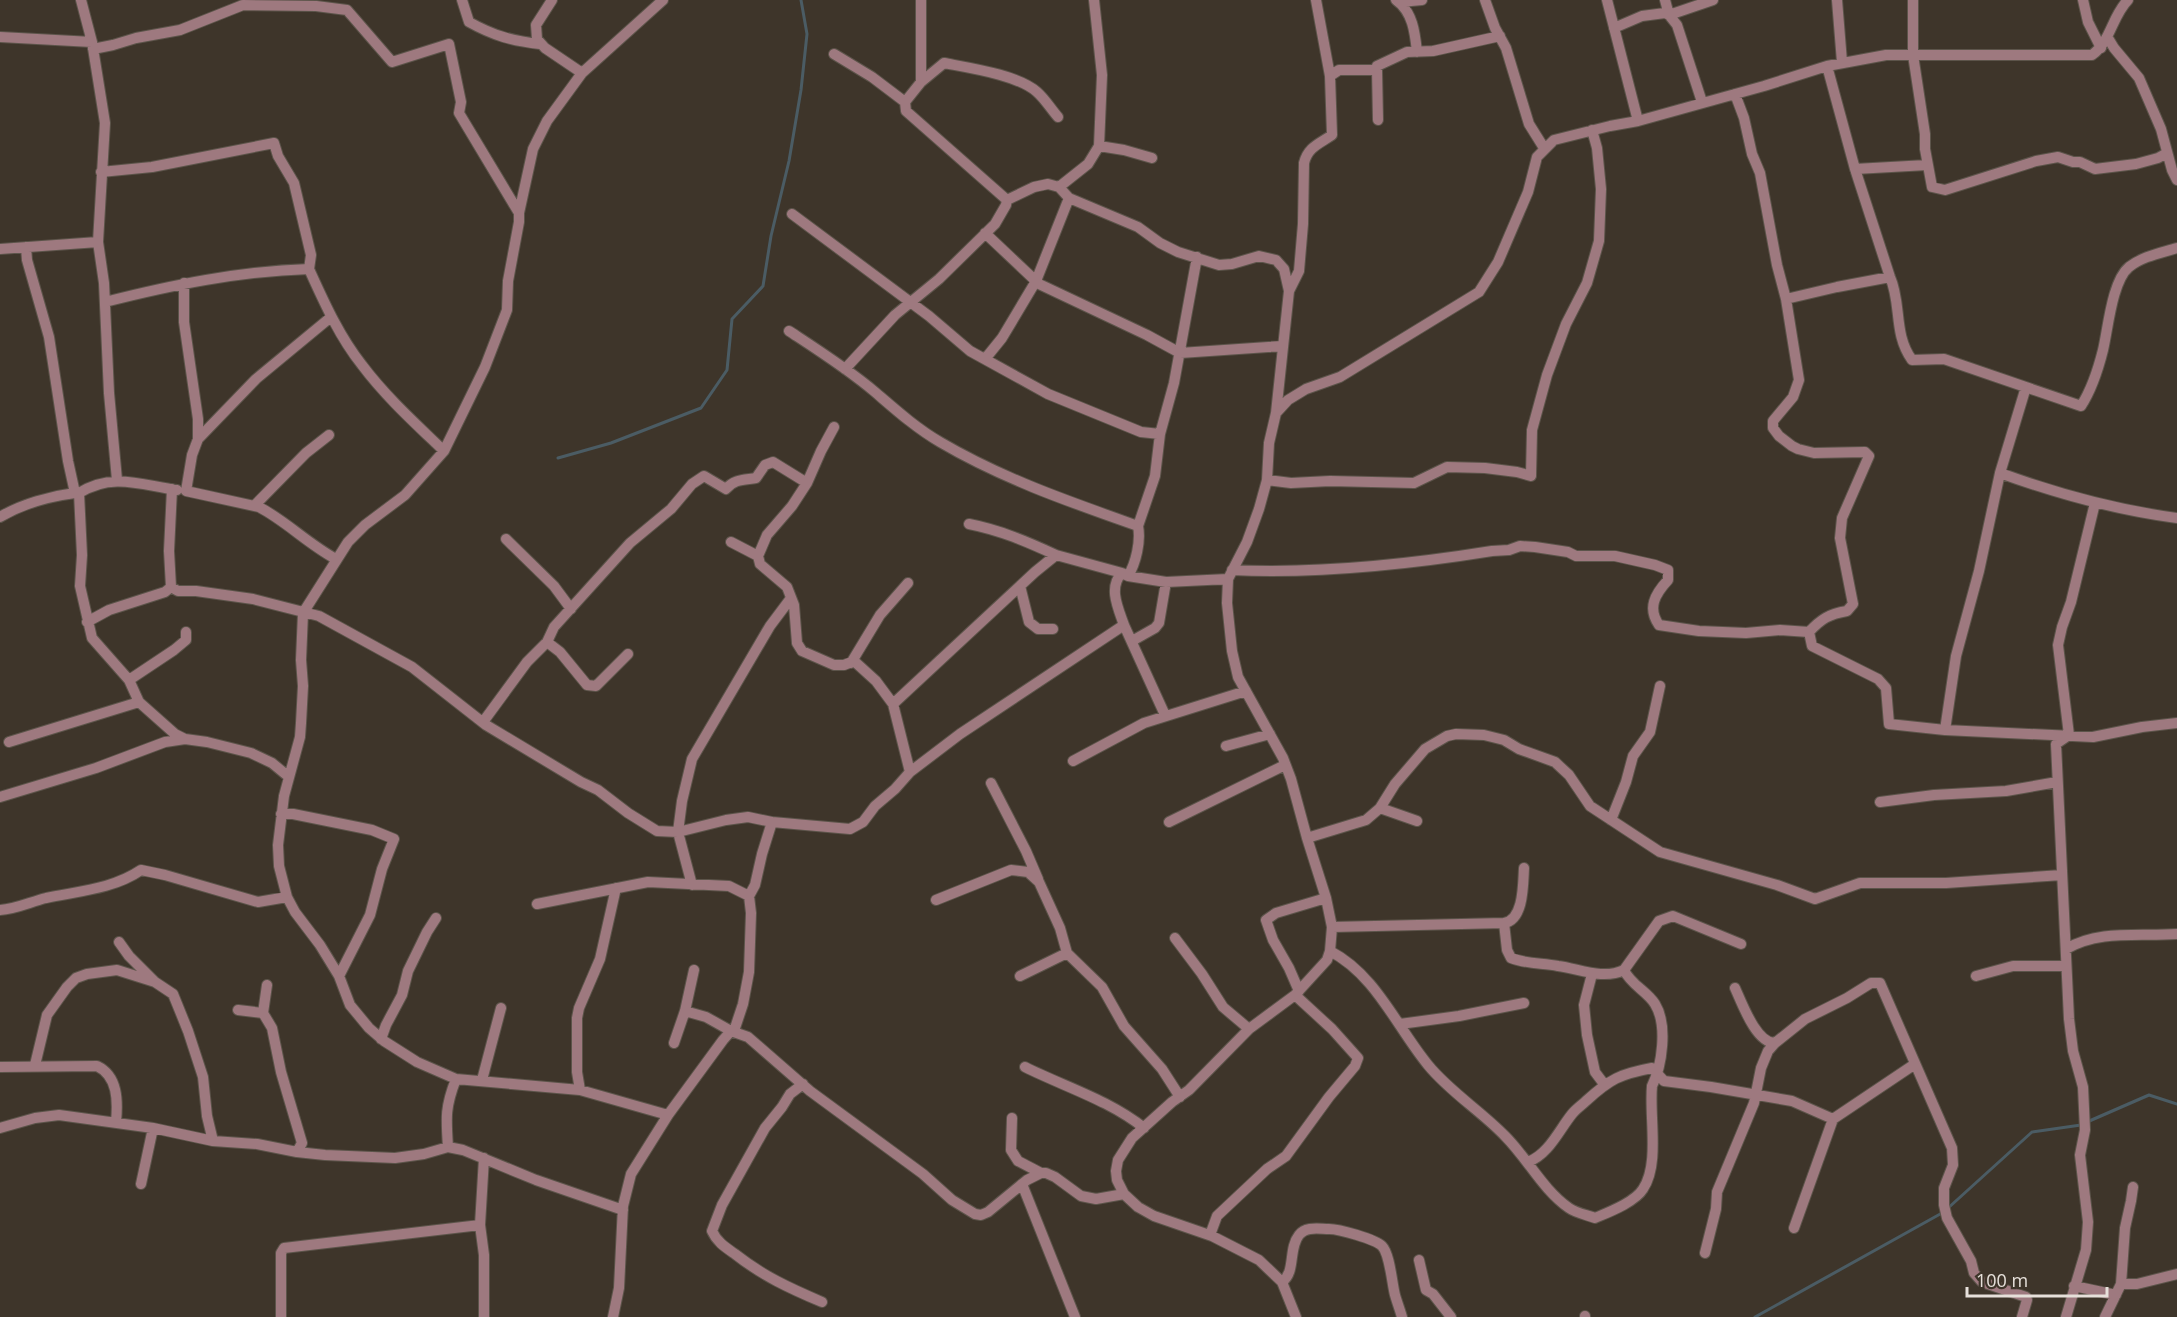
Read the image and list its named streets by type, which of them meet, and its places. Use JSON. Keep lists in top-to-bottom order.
{
  "scale_bar": "100 m"
}
